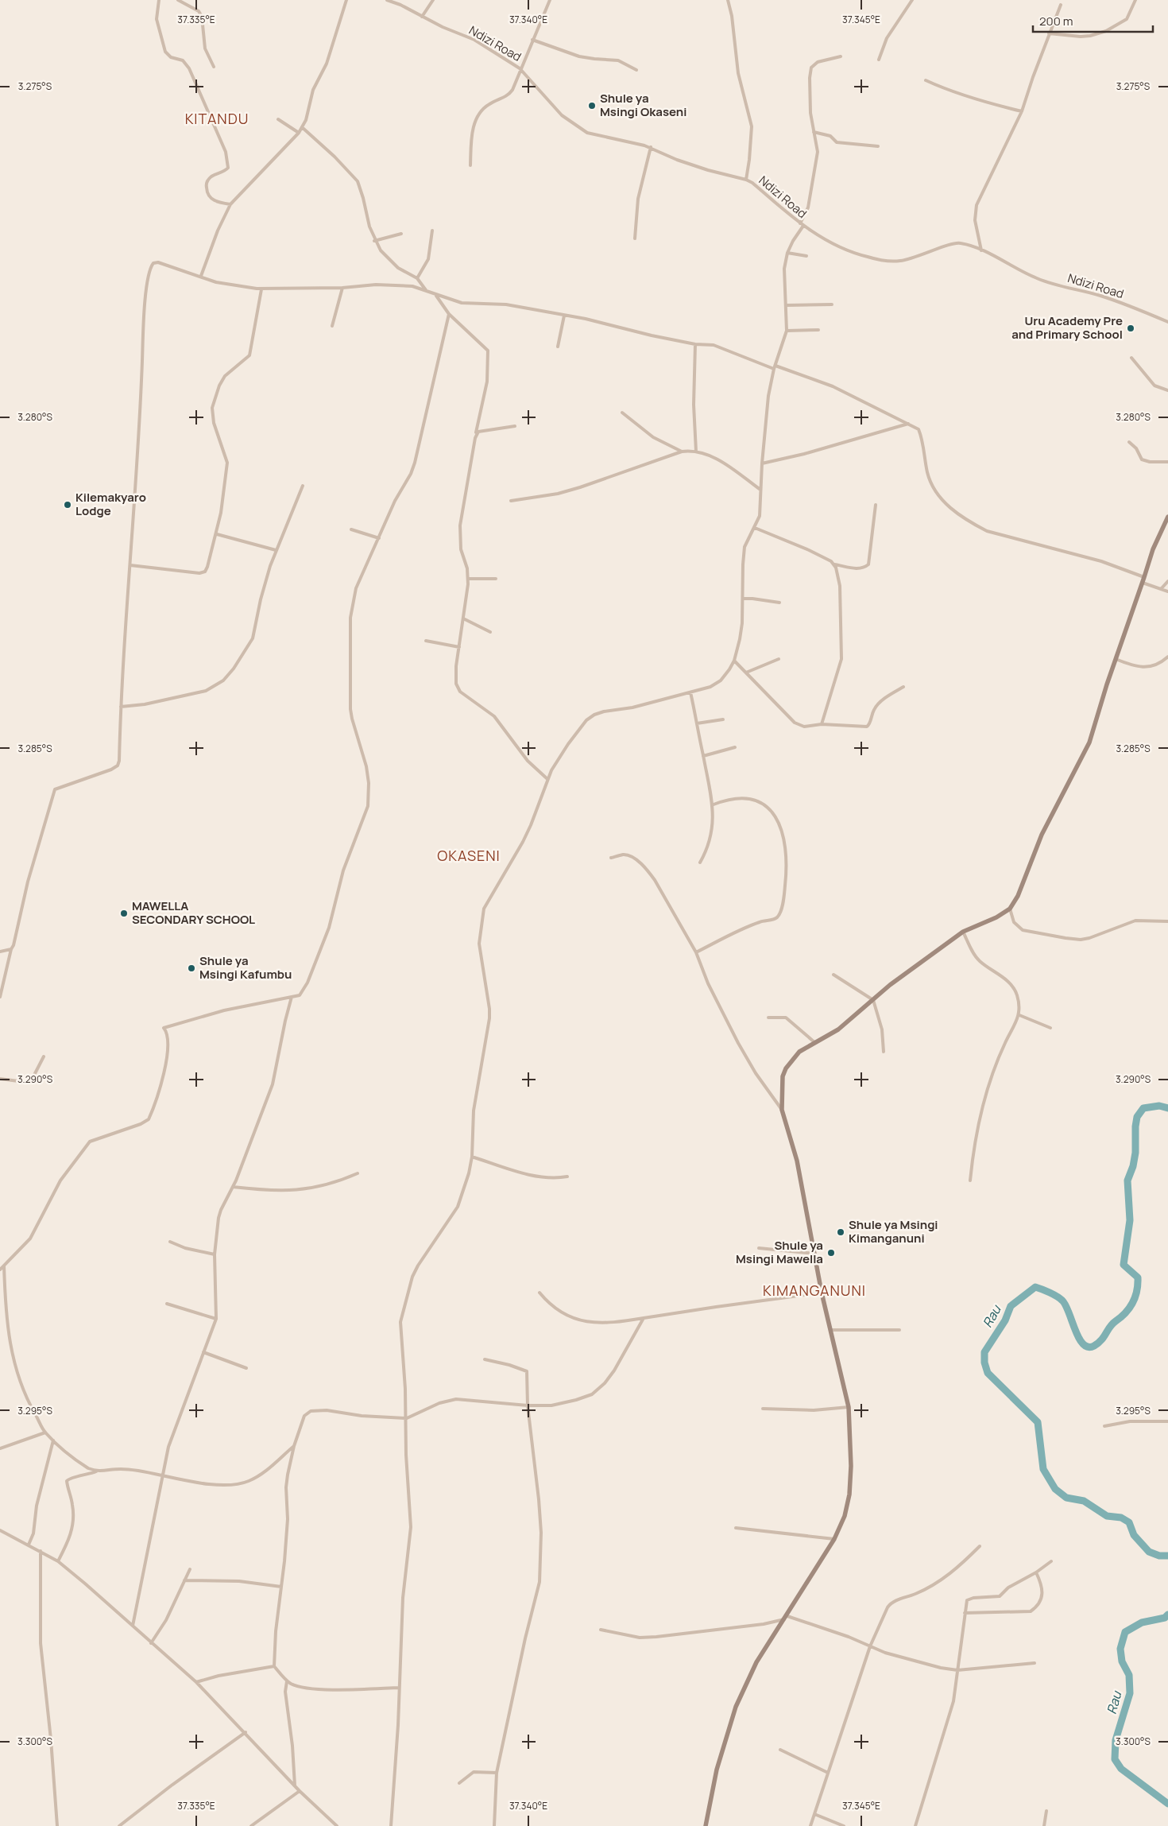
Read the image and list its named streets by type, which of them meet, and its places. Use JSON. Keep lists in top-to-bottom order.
{
  "streets": {
    "street": ["Ndizi Road"]
  },
  "districts": ["KITANDU", "OKASENI", "KIMANGANUNI"],
  "water": ["Rau"],
  "places": [
    "Shule ya Msingi Okaseni",
    "Uru Academy Pre and Primary School",
    "Kilemakyaro Lodge",
    "MAWELLA SECONDARY SCHOOL",
    "Shule ya Msingi Kafumbu",
    "Shule ya Msingi Kimanganuni",
    "Shule ya Msingi Mawella"
  ],
  "scale_bar": "200 m",
  "coordinates": [
    "37.335°E",
    "37.340°E",
    "37.345°E",
    "3.275°S",
    "3.280°S",
    "3.285°S",
    "3.290°S",
    "3.295°S",
    "3.300°S"
  ]
}
